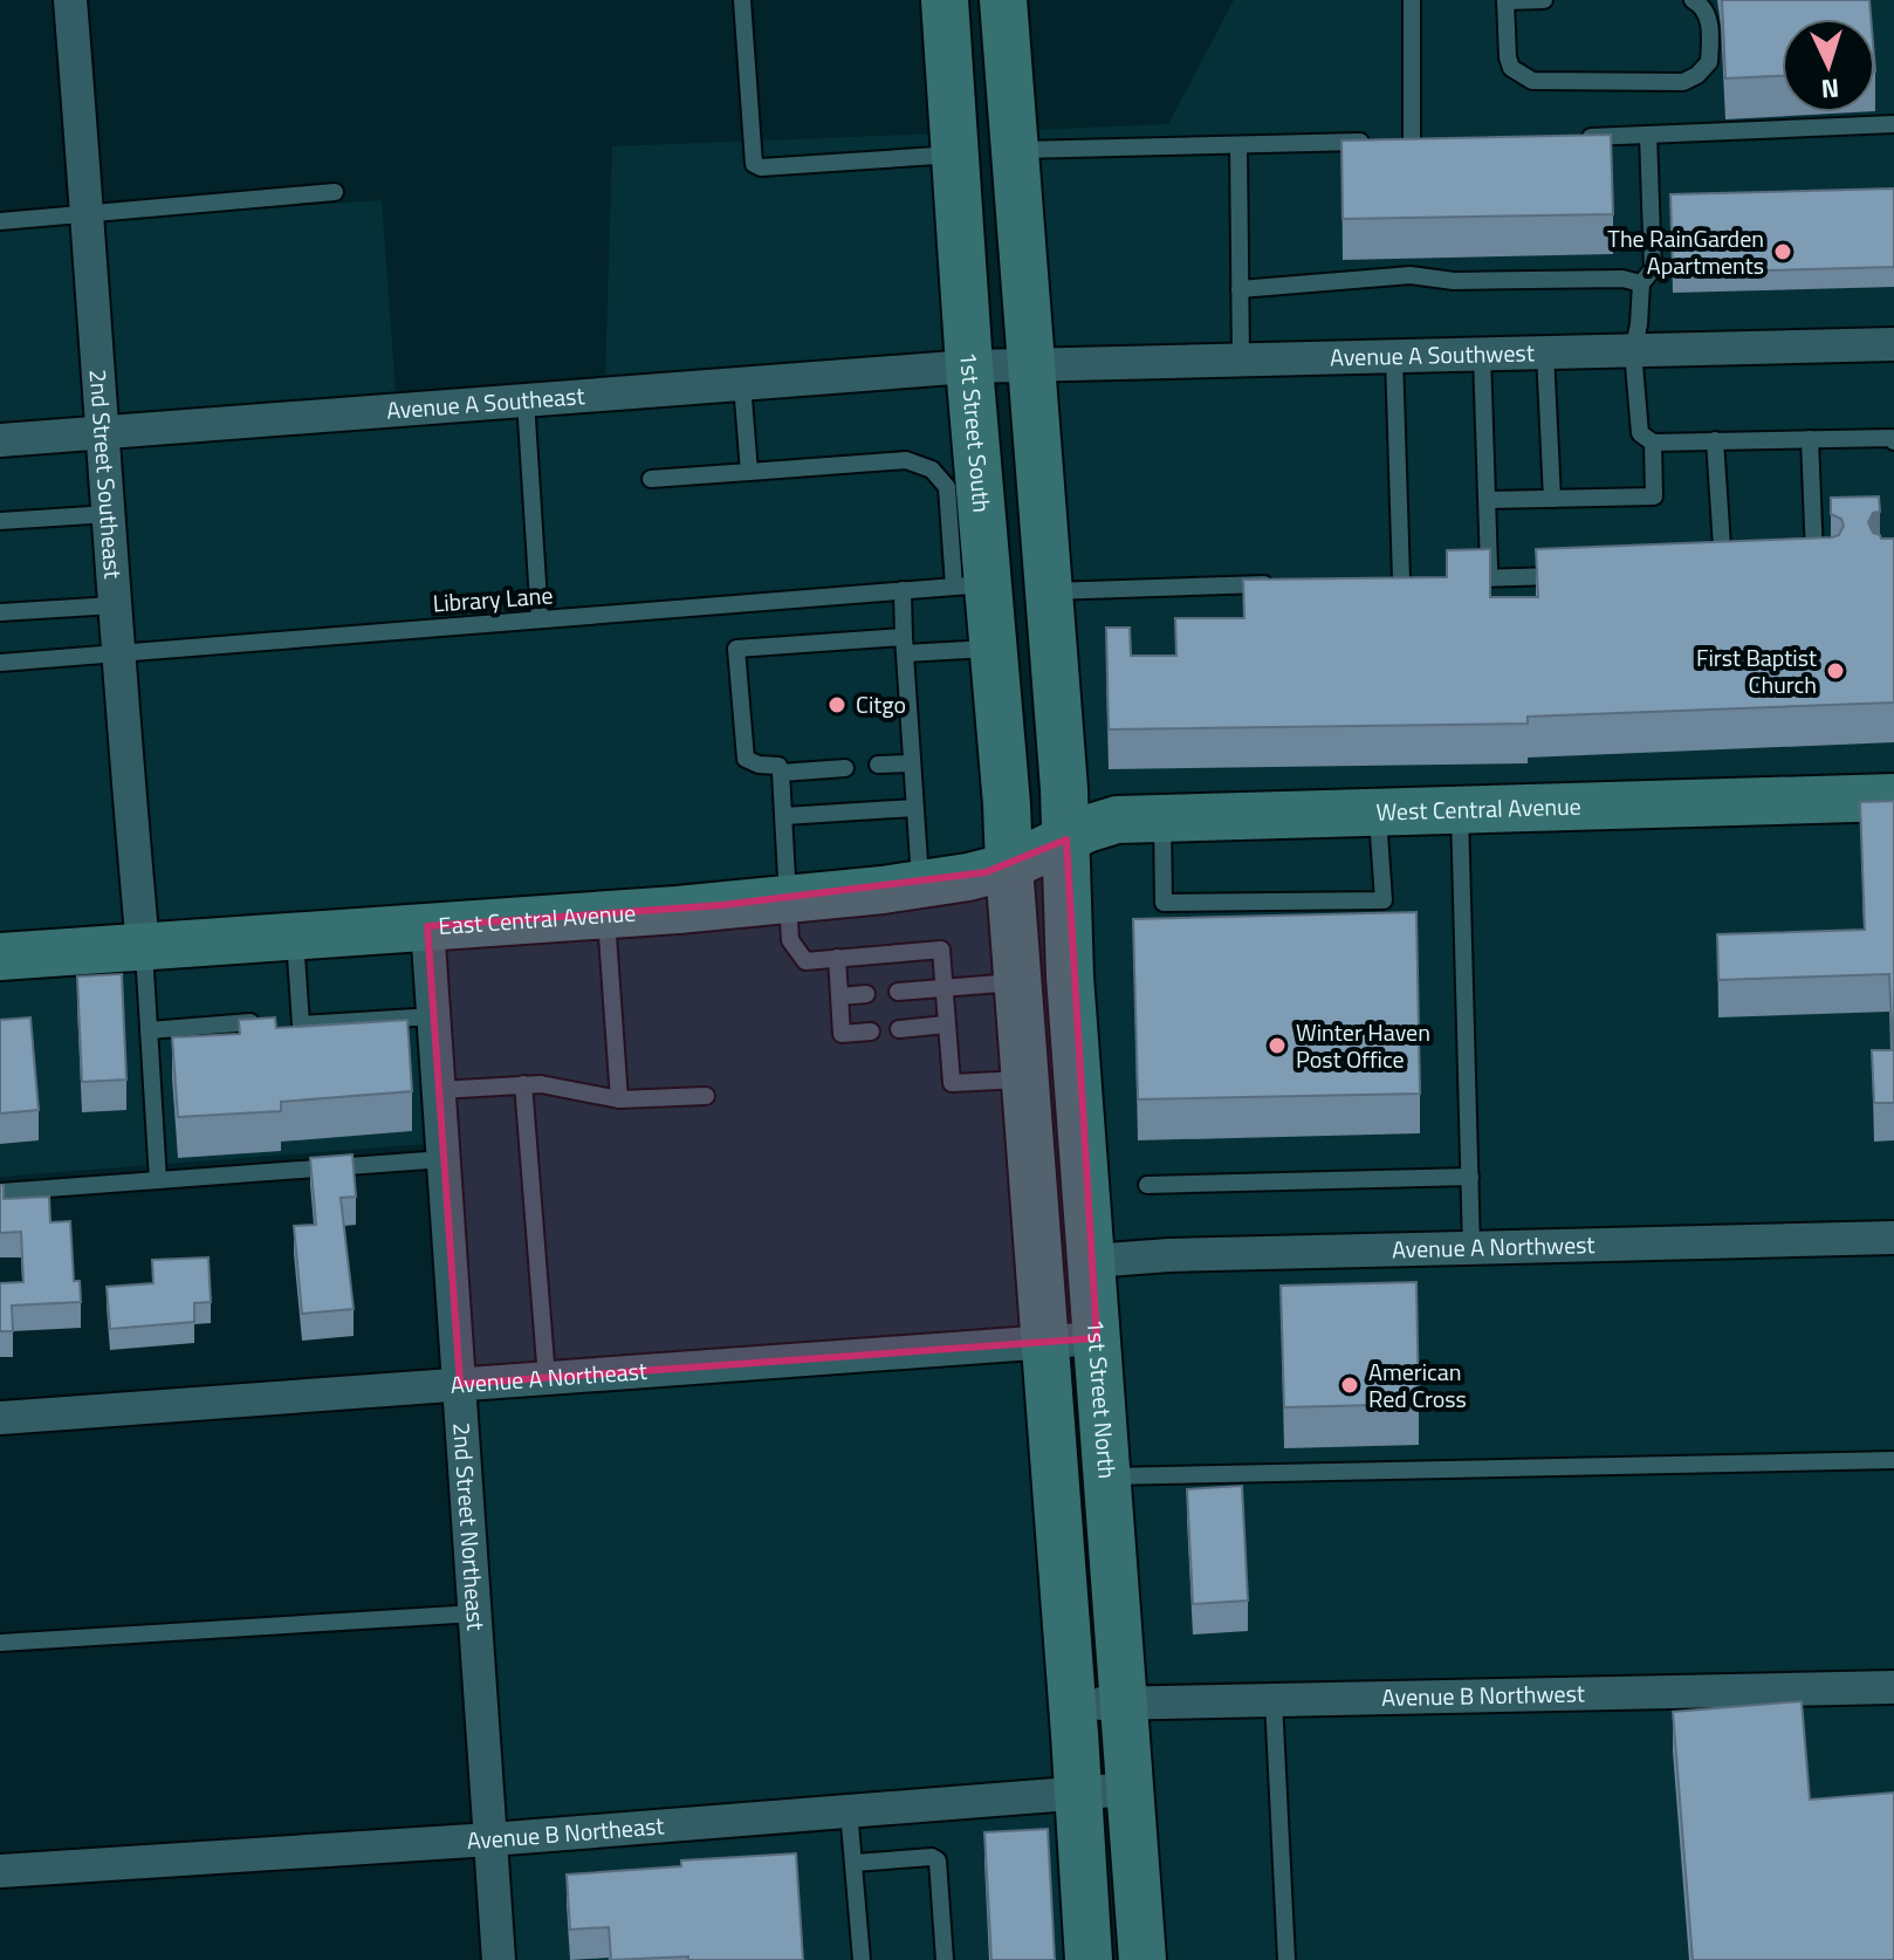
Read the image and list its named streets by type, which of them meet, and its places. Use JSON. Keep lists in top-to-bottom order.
{
  "streets": {
    "main road": [
      "1st Street South",
      "West Central Avenue",
      "East Central Avenue",
      "1st Street North"
    ],
    "street": [
      "Avenue A Southwest",
      "Avenue A Southeast",
      "2nd Street Southeast",
      "Avenue A Northwest",
      "Avenue A Northeast",
      "2nd Street Northeast",
      "Avenue B Northwest",
      "Avenue B Northeast"
    ],
    "lane": ["Library Lane"]
  },
  "crossings": [
    ["Avenue A Southwest", "Avenue A Southeast"],
    ["Avenue A Southwest", "1st Street South"],
    ["Avenue A Southeast", "1st Street South"],
    ["Avenue A Southeast", "2nd Street Southeast"],
    ["1st Street South", "Library Lane"],
    ["1st Street South", "East Central Avenue"],
    ["2nd Street Southeast", "Library Lane"],
    ["2nd Street Southeast", "East Central Avenue"],
    ["West Central Avenue", "East Central Avenue"],
    ["West Central Avenue", "1st Street North"],
    ["East Central Avenue", "1st Street North"],
    ["East Central Avenue", "2nd Street Northeast"],
    ["Avenue A Northwest", "1st Street North"],
    ["Avenue A Northeast", "1st Street North"],
    ["Avenue A Northeast", "2nd Street Northeast"],
    ["1st Street North", "Avenue B Northwest"],
    ["1st Street North", "Avenue B Northeast"],
    ["2nd Street Northeast", "Avenue B Northeast"]
  ],
  "places": [
    "The RainGarden Apartments",
    "First Baptist Church",
    "Citgo",
    "Winter Haven Post Office",
    "American Red Cross"
  ],
  "north": "bottom"
}
